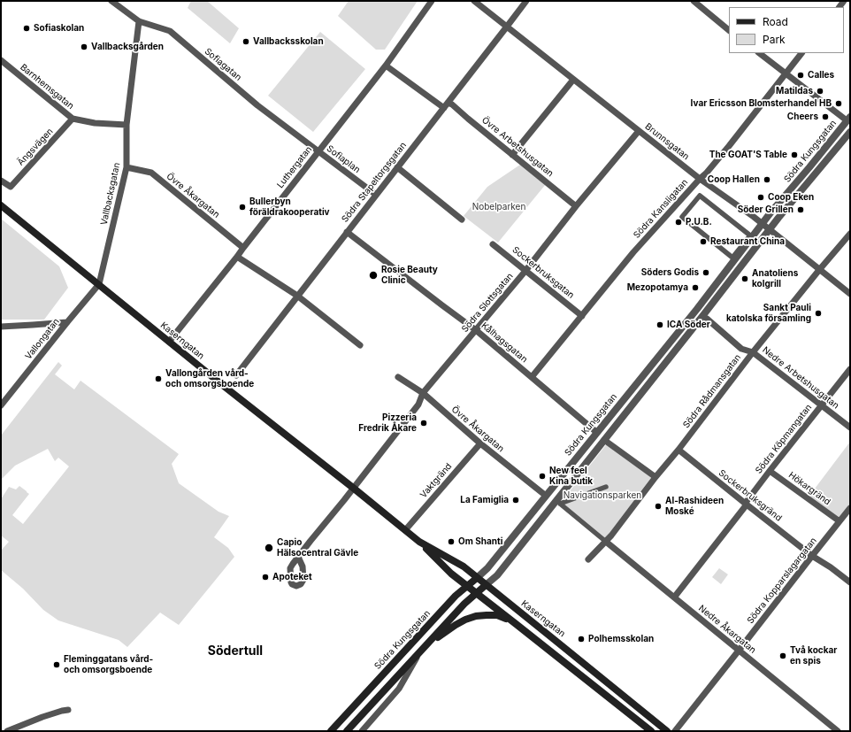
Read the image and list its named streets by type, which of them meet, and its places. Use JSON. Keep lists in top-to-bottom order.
{
  "streets": {
    "main road": ["Södra Kungsgatan", "Kaserngatan"],
    "street": [
      "Sofiagatan",
      "Barnhemsgatan",
      "Brunnsgatan",
      "Ängsvägen",
      "Övre Arbetshusgatan",
      "Sofiaplan",
      "Luthergatan",
      "Södra Stapeltorgsgatan",
      "Vallbacksgatan",
      "Övre Åkargatan",
      "Södra Kansligatan",
      "Sockerbruksgatan",
      "Södra Slottsgatan",
      "Vallongatan",
      "Kålhagsgatan",
      "Nedre Arbetshusgatan",
      "Södra Rådmansgatan",
      "Södra Köpmangatan",
      "Vaktgränd",
      "Hökargränd",
      "Sockerbruksgränd",
      "Södra Kopparslagargatan",
      "Nedre Åkargatan"
    ]
  },
  "crossings": [
    ["Sofiagatan", "Sofiaplan"],
    ["Sofiagatan", "Luthergatan"],
    ["Sofiagatan", "Vallbacksgatan"],
    ["Barnhemsgatan", "Ängsvägen"],
    ["Barnhemsgatan", "Vallbacksgatan"],
    ["Brunnsgatan", "Södra Kungsgatan"],
    ["Brunnsgatan", "Södra Stapeltorgsgatan"],
    ["Brunnsgatan", "Södra Kansligatan"],
    ["Brunnsgatan", "Södra Slottsgatan"],
    ["Brunnsgatan", "Södra Rådmansgatan"],
    ["Övre Arbetshusgatan", "Luthergatan"],
    ["Övre Arbetshusgatan", "Södra Stapeltorgsgatan"],
    ["Övre Arbetshusgatan", "Södra Slottsgatan"],
    ["Södra Kungsgatan", "Övre Åkargatan"],
    ["Södra Kungsgatan", "Kaserngatan"],
    ["Södra Kungsgatan", "Kålhagsgatan"],
    ["Sofiaplan", "Luthergatan"],
    ["Sofiaplan", "Södra Stapeltorgsgatan"],
    ["Luthergatan", "Övre Åkargatan"],
    ["Luthergatan", "Kaserngatan"],
    ["Södra Stapeltorgsgatan", "Kålhagsgatan"],
    ["Vallbacksgatan", "Övre Åkargatan"],
    ["Vallbacksgatan", "Vallongatan"],
    ["Vallbacksgatan", "Kaserngatan"],
    ["Övre Åkargatan", "Södra Slottsgatan"],
    ["Övre Åkargatan", "Vaktgränd"],
    ["Södra Kansligatan", "Sockerbruksgatan"],
    ["Södra Kansligatan", "Kålhagsgatan"],
    ["Sockerbruksgatan", "Södra Slottsgatan"],
    ["Södra Slottsgatan", "Kaserngatan"],
    ["Södra Slottsgatan", "Kålhagsgatan"],
    ["Vallongatan", "Kaserngatan"],
    ["Kaserngatan", "Vaktgränd"],
    ["Nedre Arbetshusgatan", "Södra Rådmansgatan"],
    ["Nedre Arbetshusgatan", "Södra Köpmangatan"],
    ["Södra Rådmansgatan", "Sockerbruksgränd"],
    ["Södra Rådmansgatan", "Nedre Åkargatan"],
    ["Södra Köpmangatan", "Hökargränd"],
    ["Södra Köpmangatan", "Sockerbruksgränd"],
    ["Södra Köpmangatan", "Nedre Åkargatan"],
    ["Hökargränd", "Södra Kopparslagargatan"],
    ["Sockerbruksgränd", "Södra Kopparslagargatan"],
    ["Södra Kopparslagargatan", "Nedre Åkargatan"]
  ],
  "districts": ["Södertull"],
  "parks": ["Nobelparken", "Navigationsparken"],
  "places": [
    "Sofiaskolan",
    "Vallbacksskolan",
    "Vallbacksgården",
    "Calles",
    "Matildas",
    "Ivar Ericsson Blomsterhandel HB",
    "Cheers",
    "The GOAT'S Table",
    "Coop Hallen",
    "Coop Eken",
    "Bullerbyn föräldrakooperativ",
    "Söder Grillen",
    "P.U.B.",
    "Restaurant China",
    "Söders Godis",
    "Rosie Beauty Clinic",
    "Anatoliens kolgrill",
    "Mezopotamya",
    "Sankt Pauli katolska församling",
    "ICA Söder",
    "Vallongården vård- och omsorgsboende",
    "Pizzeria Fredrik Åkare",
    "New feel Kina butik",
    "La Famiglia",
    "Al-Rashideen Moské",
    "Om Shanti",
    "Capio Hälsocentral Gävle",
    "Apoteket",
    "Polhemsskolan",
    "Två kockar en spis",
    "Fleminggatans vård- och omsorgsboende"
  ],
  "legend": ["Road", "Park"]
}
